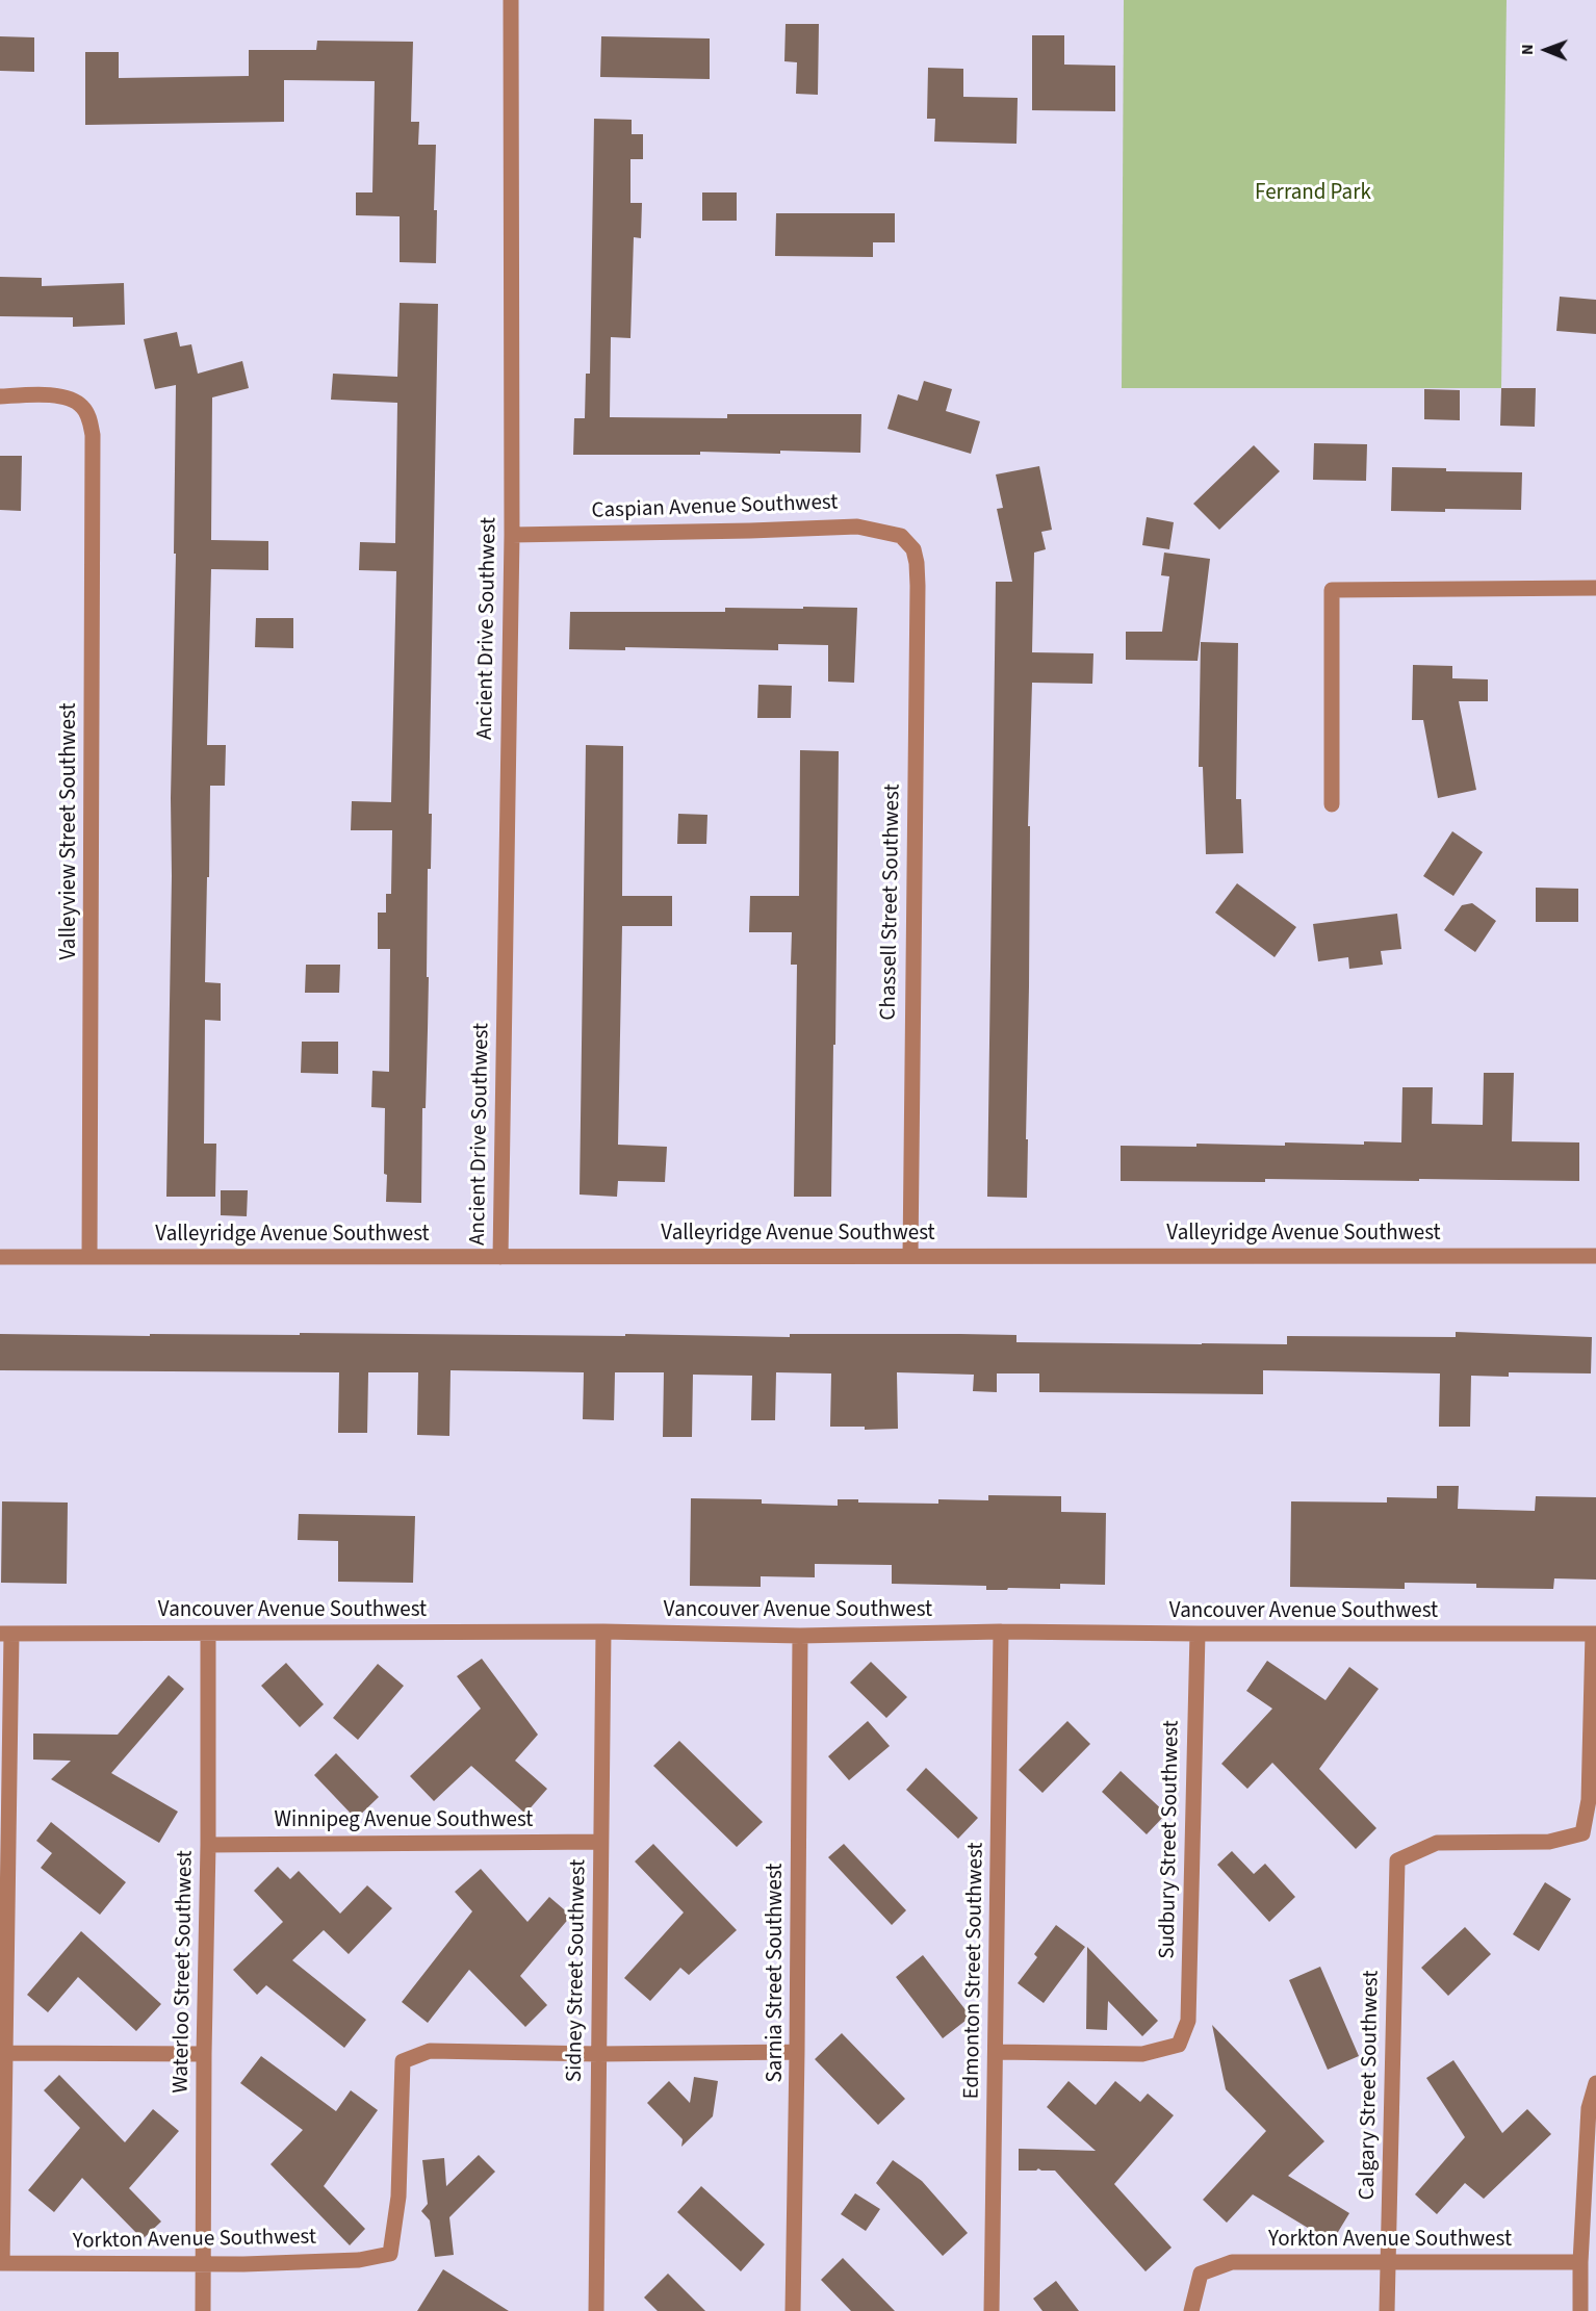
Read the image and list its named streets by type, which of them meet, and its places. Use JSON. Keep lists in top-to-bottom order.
{
  "streets": {
    "street": [
      "Caspian Avenue Southwest",
      "Ancient Drive Southwest",
      "Valleyview Street Southwest",
      "Chassell Street Southwest",
      "Valleyridge Avenue Southwest",
      "Vancouver Avenue Southwest",
      "Winnipeg Avenue Southwest",
      "Sudbury Street Southwest",
      "Sidney Street Southwest",
      "Edmonton Street Southwest",
      "Waterloo Street Southwest",
      "Sarnia Street Southwest",
      "Calgary Street Southwest",
      "Yorkton Avenue Southwest"
    ]
  },
  "crossings": [
    ["Caspian Avenue Southwest", "Ancient Drive Southwest"],
    ["Caspian Avenue Southwest", "Chassell Street Southwest"],
    ["Ancient Drive Southwest", "Valleyridge Avenue Southwest"],
    ["Valleyview Street Southwest", "Valleyridge Avenue Southwest"],
    ["Chassell Street Southwest", "Valleyridge Avenue Southwest"],
    ["Vancouver Avenue Southwest", "Sudbury Street Southwest"],
    ["Vancouver Avenue Southwest", "Sidney Street Southwest"],
    ["Vancouver Avenue Southwest", "Edmonton Street Southwest"],
    ["Vancouver Avenue Southwest", "Waterloo Street Southwest"],
    ["Vancouver Avenue Southwest", "Sarnia Street Southwest"],
    ["Vancouver Avenue Southwest", "Calgary Street Southwest"],
    ["Winnipeg Avenue Southwest", "Sidney Street Southwest"],
    ["Winnipeg Avenue Southwest", "Waterloo Street Southwest"],
    ["Sudbury Street Southwest", "Edmonton Street Southwest"],
    ["Sidney Street Southwest", "Yorkton Avenue Southwest"],
    ["Waterloo Street Southwest", "Yorkton Avenue Southwest"],
    ["Calgary Street Southwest", "Yorkton Avenue Southwest"]
  ],
  "parks": ["Ferrand Park"],
  "north": "left"
}
